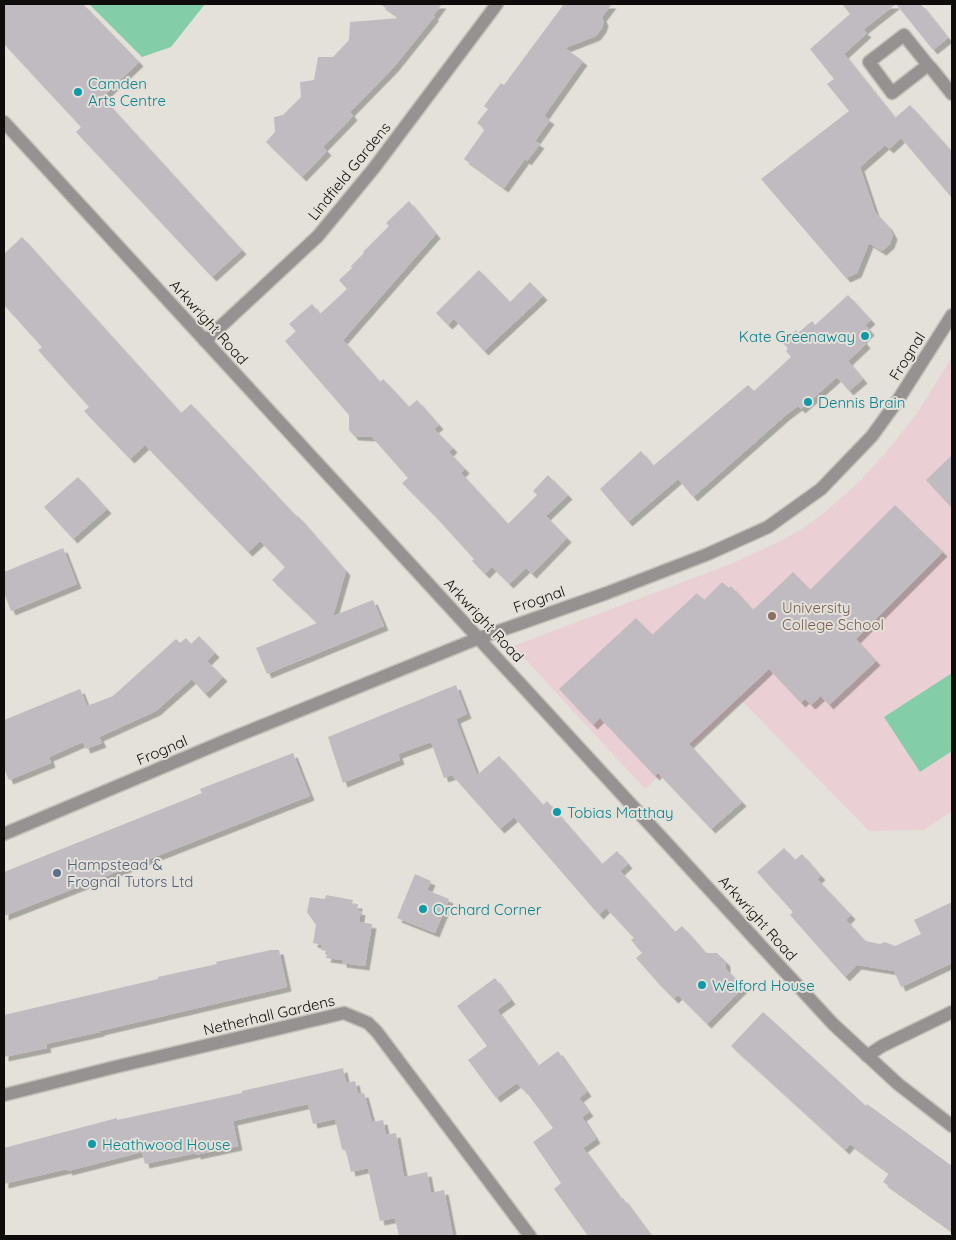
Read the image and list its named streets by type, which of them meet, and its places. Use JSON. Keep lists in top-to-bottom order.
{
  "streets": {
    "street": [
      "Lindfield Gardens",
      "Arkwright Road",
      "Frognal",
      "Netherhall Gardens"
    ]
  },
  "crossings": [
    ["Lindfield Gardens", "Arkwright Road"],
    ["Arkwright Road", "Frognal"]
  ],
  "places": [
    "Camden Arts Centre",
    "Kate Greenaway",
    "Dennis Brain",
    "University College School",
    "Tobias Matthay",
    "Hampstead & Frognal Tutors Ltd",
    "Orchard Corner",
    "Welford House",
    "Heathwood House"
  ]
}
